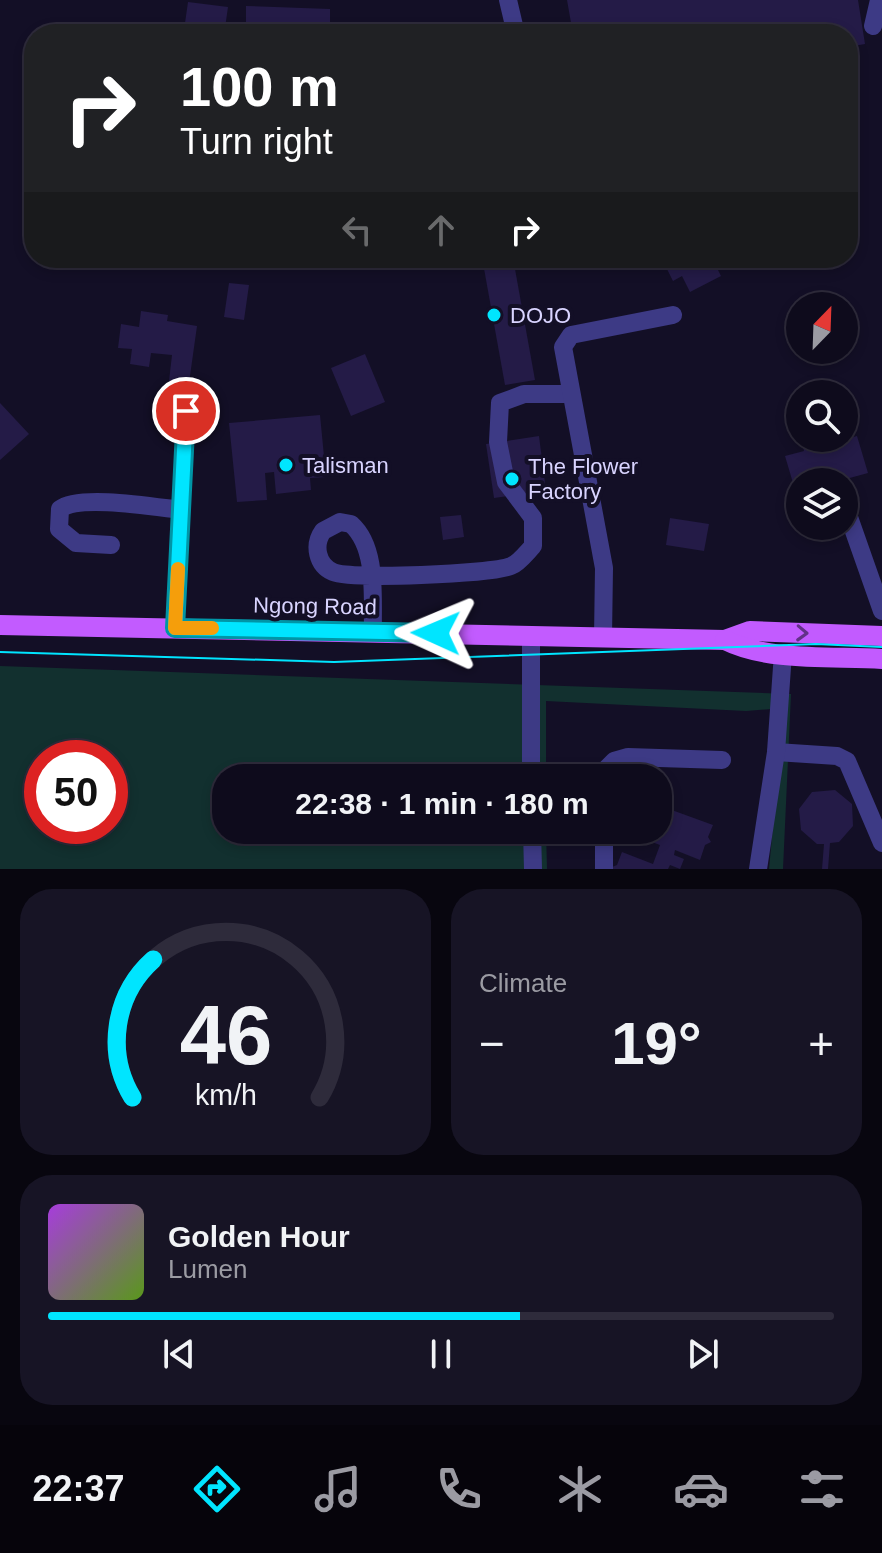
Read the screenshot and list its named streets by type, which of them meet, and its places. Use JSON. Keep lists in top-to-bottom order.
{
  "streets": {
    "main road": ["Ngong Road"]
  },
  "places": ["DOJO", "Talisman", "The Flower Factory"],
  "north": "top right",
  "page": {
    "turn": ["100 m", "Turn right"],
    "limit": "50",
    "trip": "22:38 · 1 min · 180 m",
    "tile": "Climate",
    "heat": ["−", "19°", "+"],
    "song": ["Golden Hour", "Lumen"],
    "tabs": "22:37",
    "gauge": ["46", "km/h"]
  }
}
